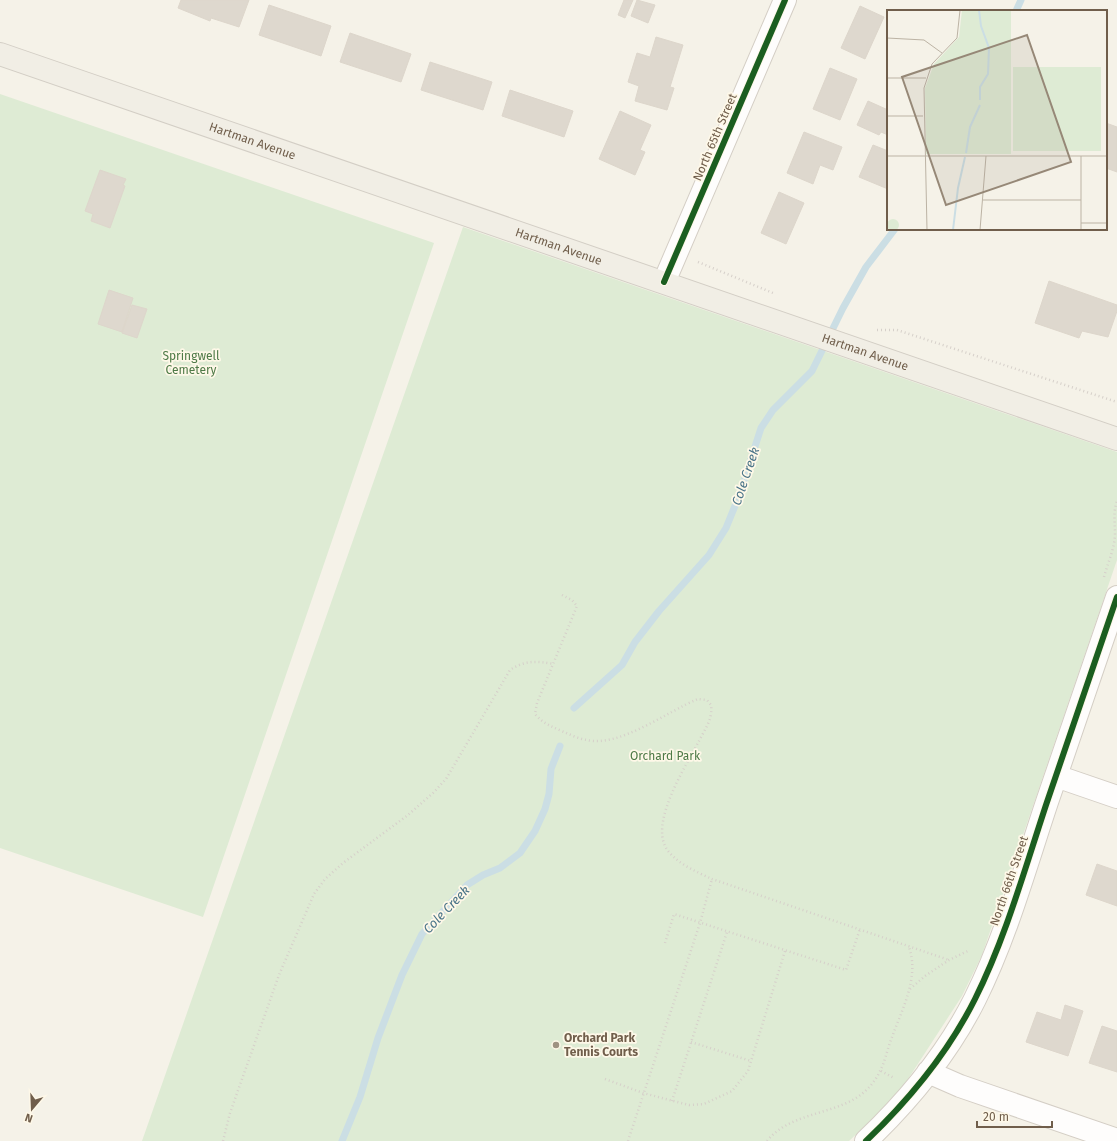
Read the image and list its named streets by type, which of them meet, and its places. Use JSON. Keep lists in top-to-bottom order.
{
  "streets": {
    "main road": ["Hartman Avenue"],
    "street": ["North 65th Street", "North 66th Street"]
  },
  "crossings": [
    ["North 65th Street", "Hartman Avenue"]
  ],
  "water": ["Cole Creek"],
  "parks": ["Springwell Cemetery", "Orchard Park"],
  "places": ["Orchard Park Tennis Courts"],
  "scale_bar": "20 m",
  "north": "bottom"
}
